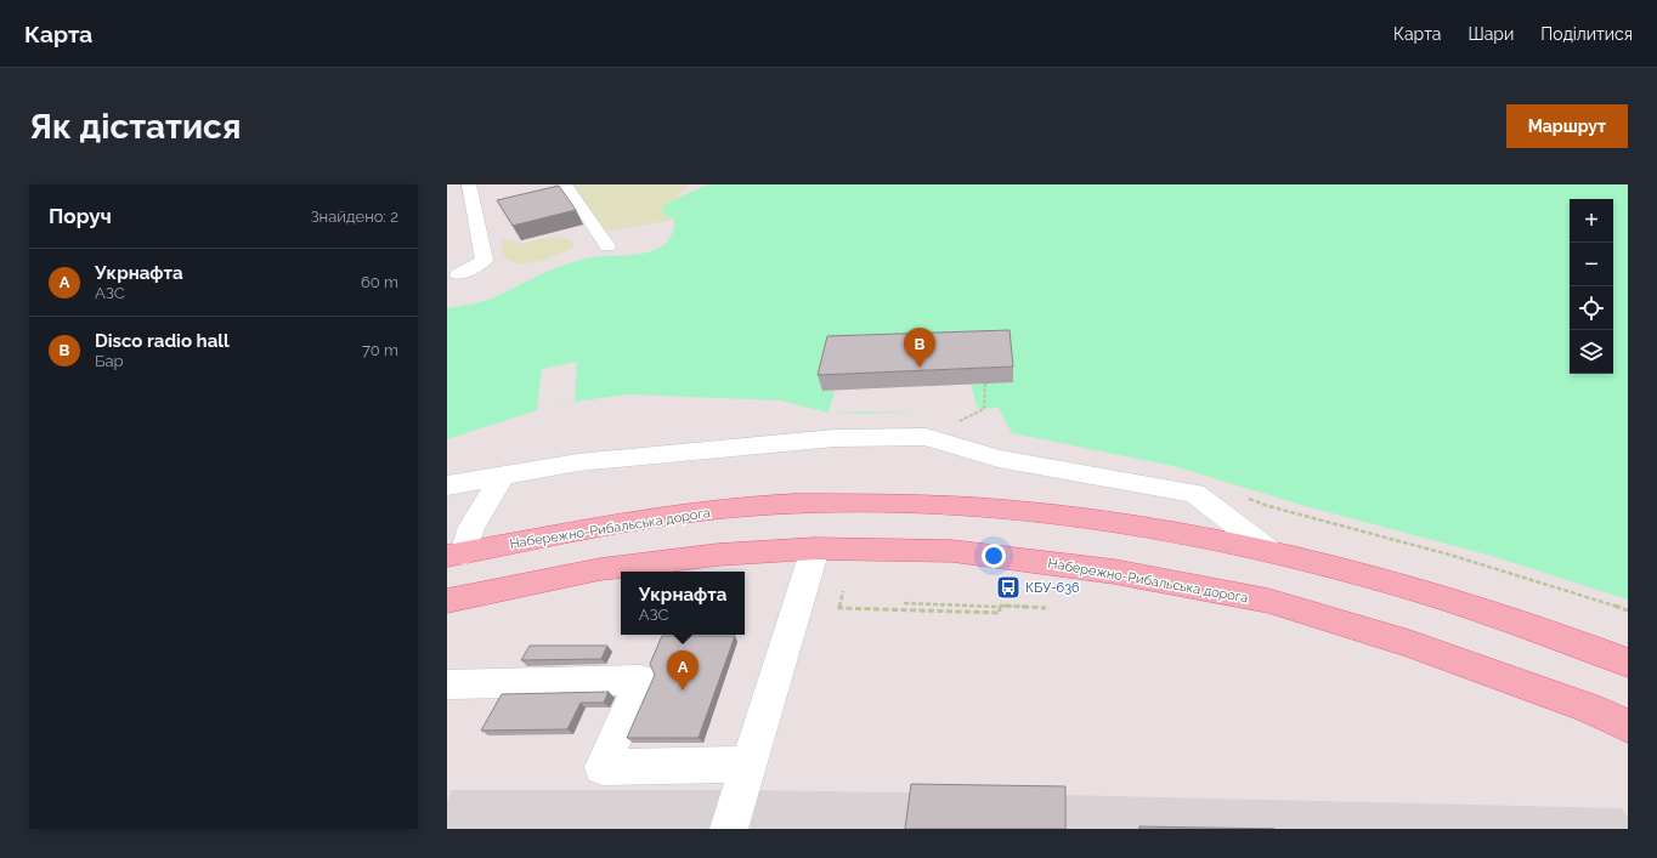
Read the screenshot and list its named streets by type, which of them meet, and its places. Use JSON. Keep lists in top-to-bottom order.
{
  "streets": {
    "main road": ["Набережно-Рибальська дорога"]
  },
  "places": {
    "bus stop": ["КБУ-636"]
  },
  "page": {
    "header": "Карта",
    "nav": ["Карта", "Шари", "Поділитися"],
    "buttons": "Маршрут",
    "title": "Як дістатися",
    "heading": ["Поруч", "Знайдено: 2"],
    "map_buttons": ["+", "−"],
    "list": [
      {
        "mark": "A",
        "name": "Укрнафта",
        "note": "АЗС",
        "value": "60 m"
      },
      {
        "mark": "B",
        "name": "Disco radio hall",
        "note": "Бар",
        "value": "70 m"
      }
    ],
    "pins": ["B", "A"],
    "popup": ["Укрнафта", "АЗС"]
  }
}
